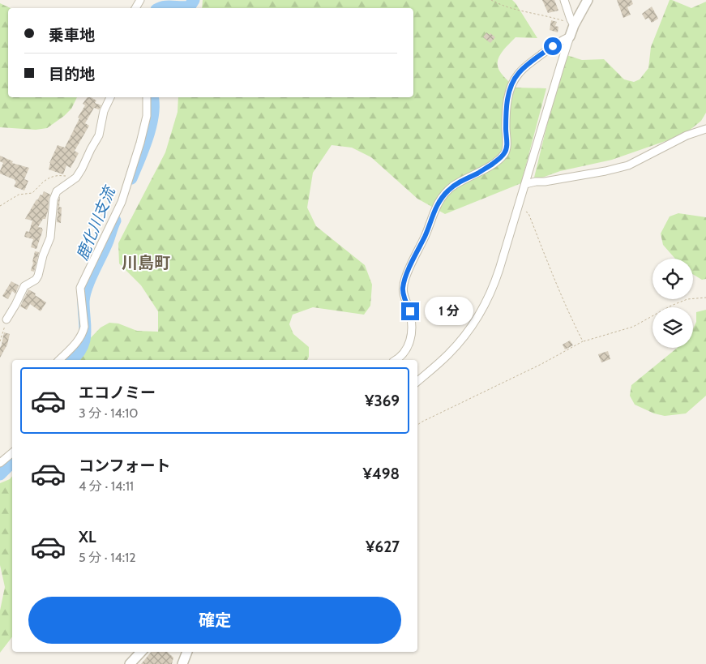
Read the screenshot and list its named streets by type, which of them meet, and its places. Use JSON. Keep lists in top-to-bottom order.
{
  "districts": ["川島町"],
  "water": ["鹿化川支流"],
  "page": {
    "banner": ["乗車地", "目的地"],
    "bubble": "1 分",
    "list": [
      {
        "name": "エコノミー",
        "note": "3 分 · 14:10",
        "value": "¥369"
      },
      {
        "name": "コンフォート",
        "note": "4 分 · 14:11",
        "value": "¥498"
      },
      {
        "name": "XL",
        "note": "5 分 · 14:12",
        "value": "¥627"
      }
    ],
    "buttons": "確定"
  }
}
